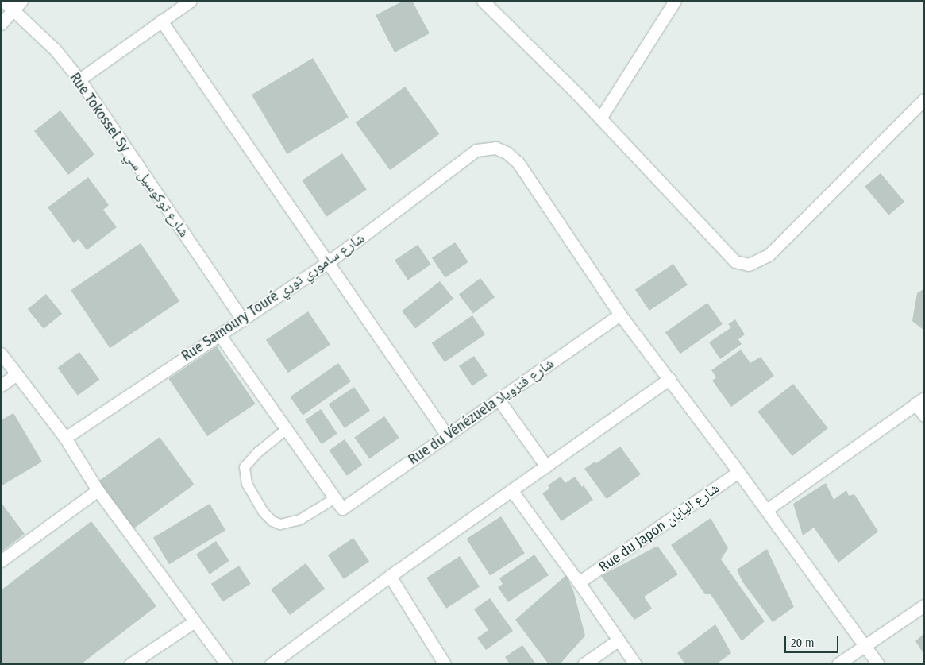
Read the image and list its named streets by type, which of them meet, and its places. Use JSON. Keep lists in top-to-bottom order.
{
  "streets": {
    "street": [
      "Rue Tokossel Sy شارع توكوسيل سي",
      "Rue Samoury Touré شارع ساموري توري",
      "Rue du Vénézuela شارع فنزويلا",
      "Rue du Japon شارع اليابان"
    ]
  },
  "crossings": [
    ["Rue Tokossel Sy شارع توكوسيل سي", "Rue Samoury Touré شارع ساموري توري"],
    ["Rue Samoury Touré شارع ساموري توري", "Rue du Vénézuela شارع فنزويلا"]
  ],
  "scale_bar": "20 m"
}
